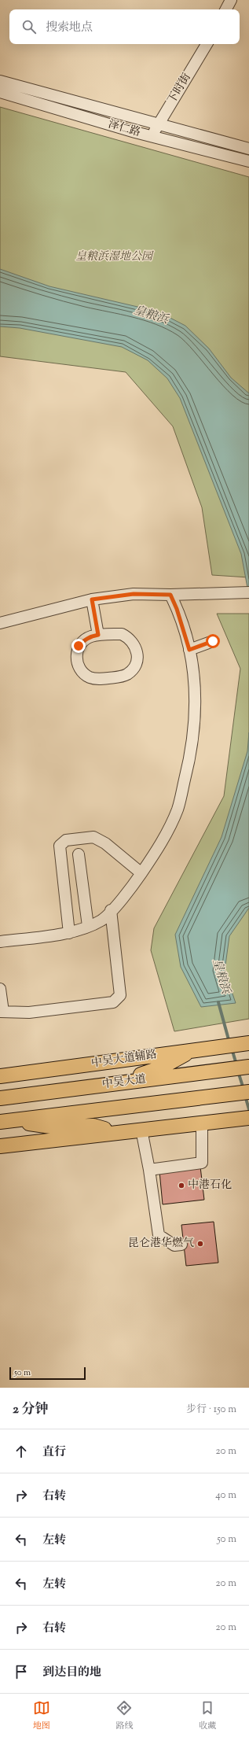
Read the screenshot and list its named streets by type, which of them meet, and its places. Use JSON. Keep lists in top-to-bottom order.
{
  "streets": {
    "main road": ["中吴大道辅路", "中吴大道"],
    "street": ["下时街", "泽仁路"]
  },
  "crossings": [
    ["下时街", "泽仁路"]
  ],
  "water": ["皇粮浜"],
  "parks": ["皇粮浜湿地公园"],
  "places": ["中港石化", "昆仑港华燃气"],
  "scale_bar": "50 m",
  "page": {
    "search": "搜索地点",
    "scale": "50 m",
    "heading": ["2 分钟", "步行 · 150 m"],
    "list": [
      ["直行", "20 m"],
      ["右转", "40 m"],
      ["左转", "50 m"],
      ["左转", "20 m"],
      ["右转", "20 m"],
      "到达目的地"
    ],
    "nav": ["地图", "路线", "收藏"]
  }
}
